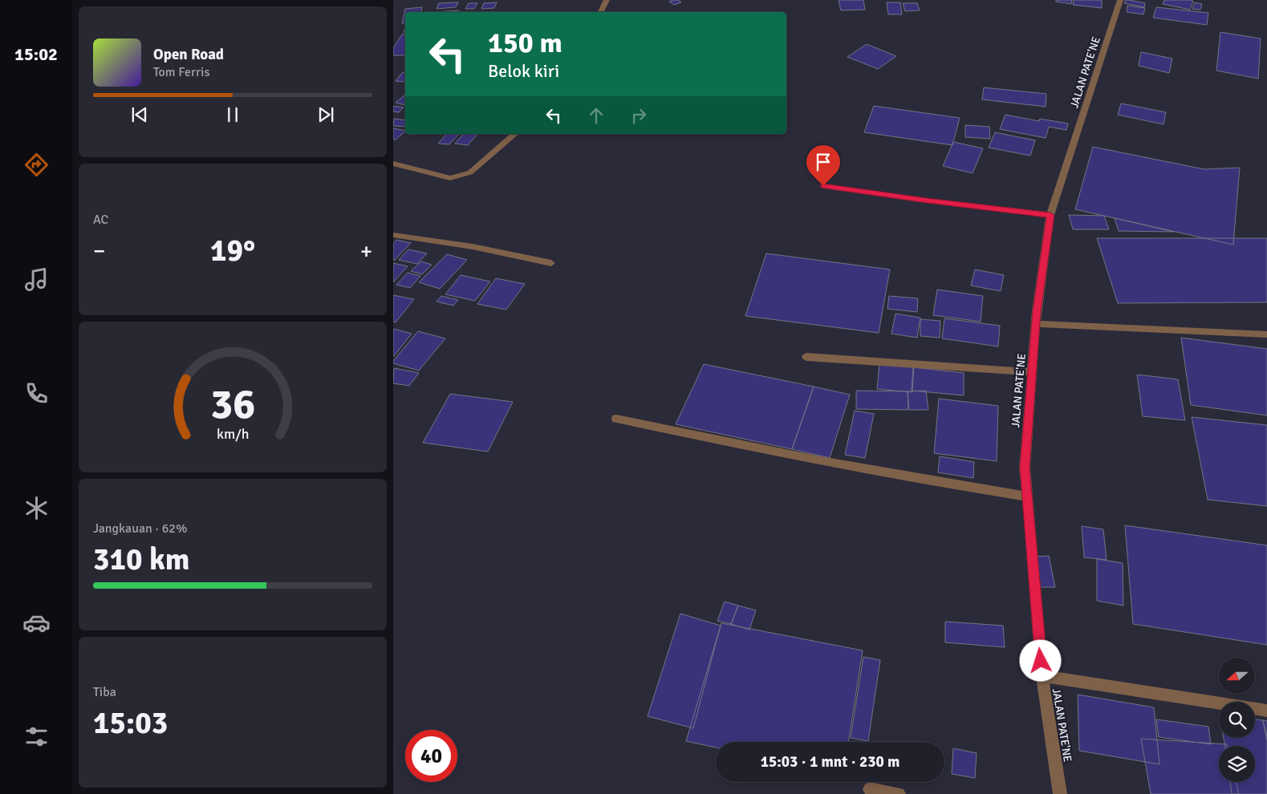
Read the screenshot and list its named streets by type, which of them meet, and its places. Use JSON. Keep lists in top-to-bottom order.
{
  "streets": {
    "street": ["JALAN PATE'NE"]
  },
  "north": "left",
  "page": {
    "tabs": "15:02",
    "turn": ["150 m", "Belok kiri"],
    "song": ["Open Road", "Tom Ferris"],
    "tile": [
      "AC",
      ["Jangkauan · 62%", "310 km"],
      ["Tiba", "15:03"]
    ],
    "heat": ["−", "19°", "+"],
    "limit": "40",
    "trip": "15:03 · 1 mnt · 230 m",
    "gauge": ["36", "km/h"]
  }
}
